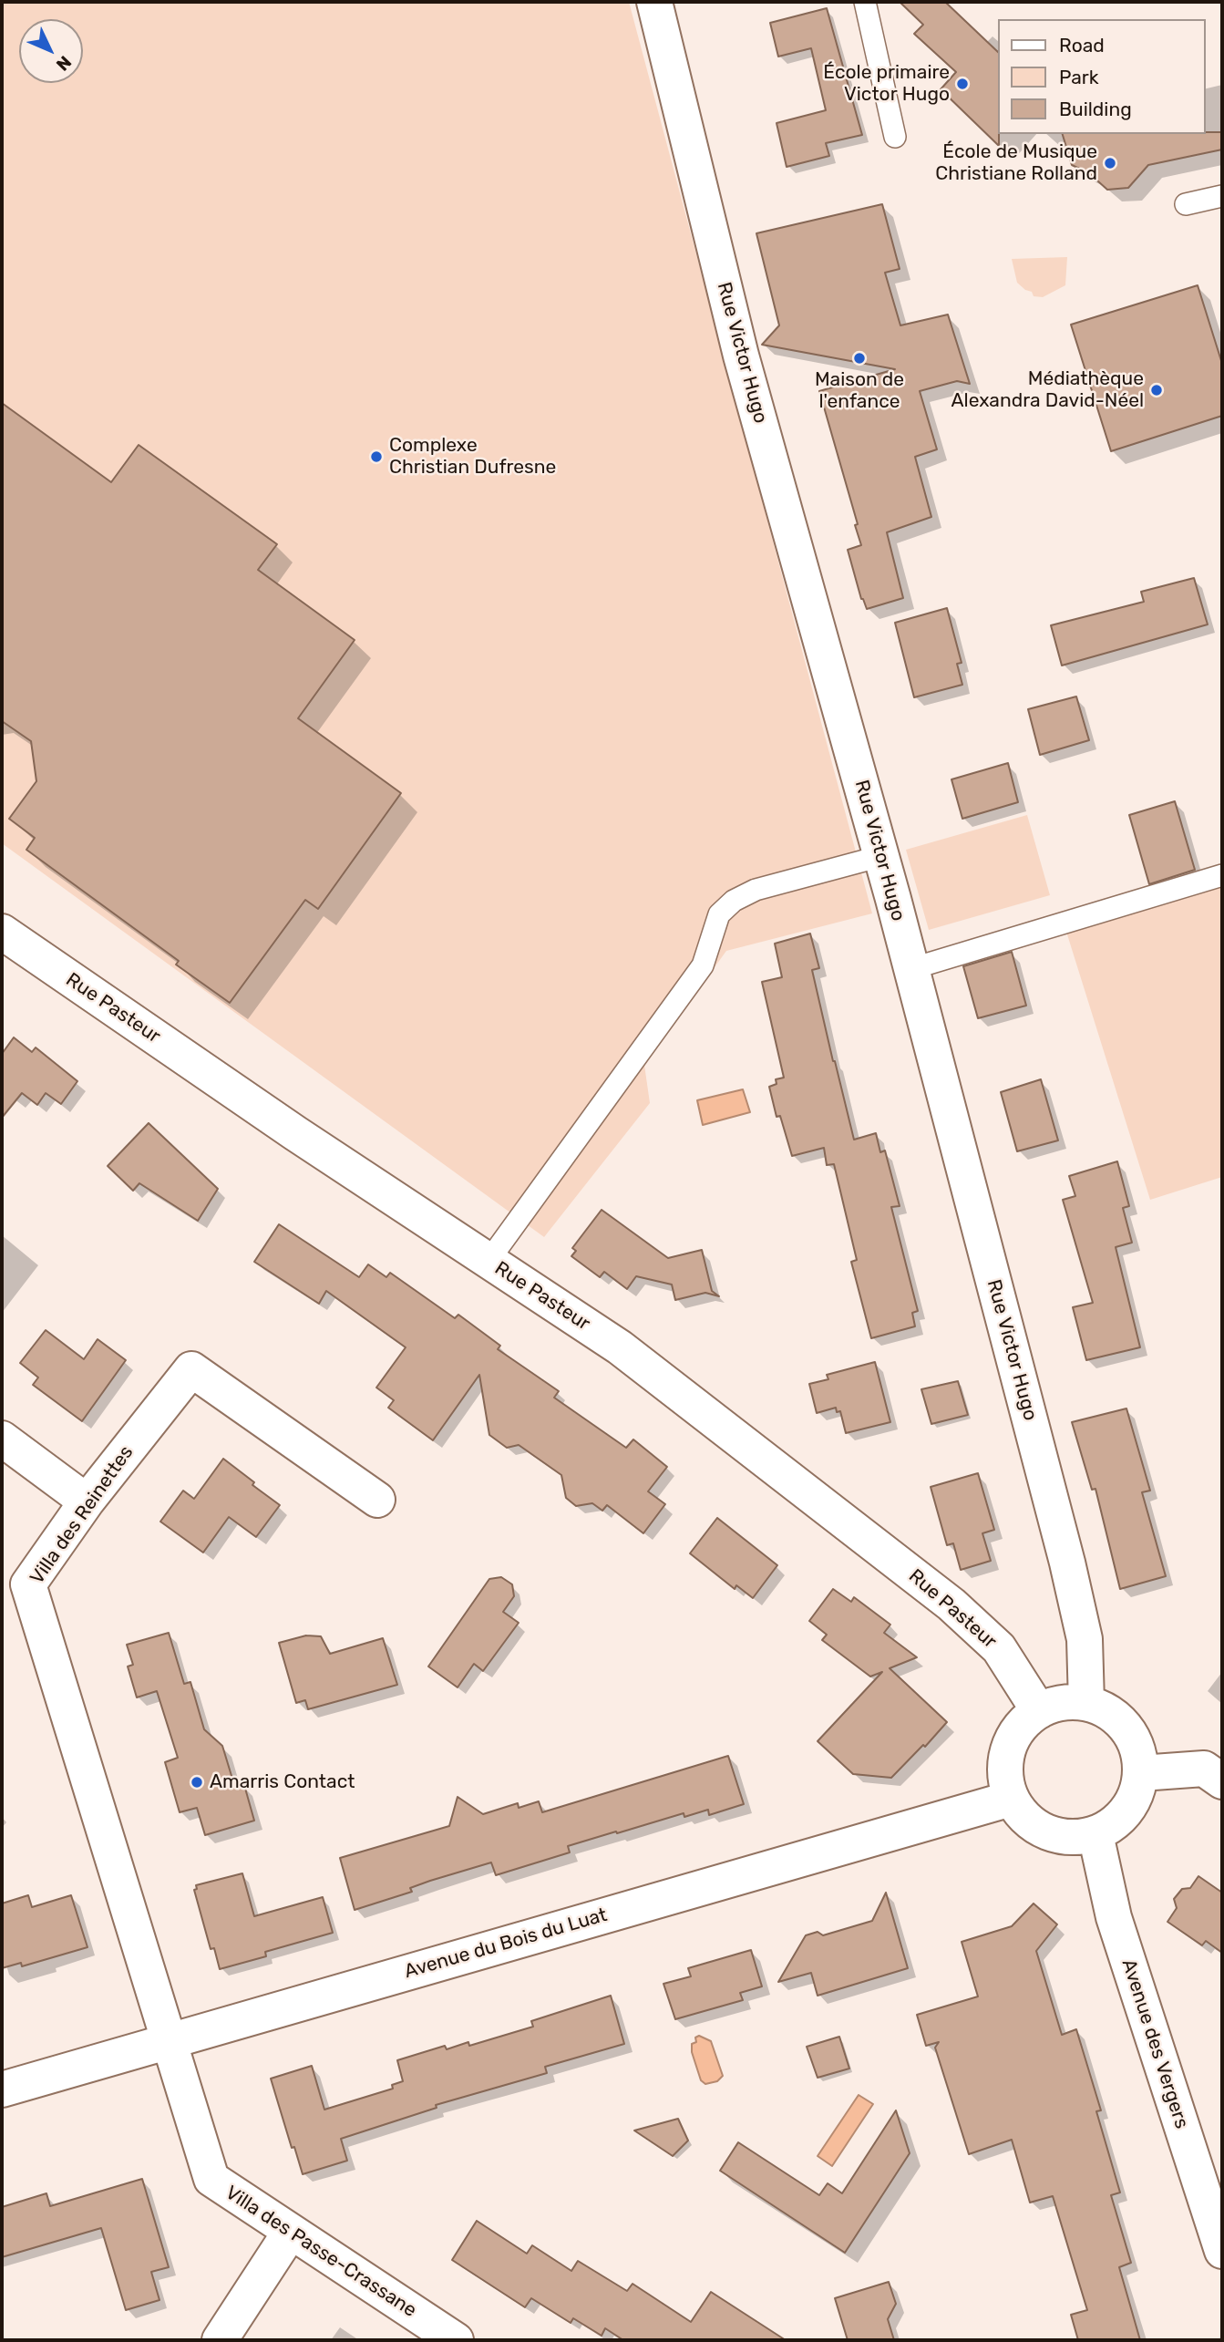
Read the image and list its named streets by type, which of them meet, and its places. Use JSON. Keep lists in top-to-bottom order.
{
  "streets": {
    "street": [
      "Rue Victor Hugo",
      "Rue Pasteur",
      "Villa des Reinettes",
      "Avenue du Bois du Luat",
      "Avenue des Vergers",
      "Villa des Passe-Crassane"
    ]
  },
  "crossings": [
    ["Rue Victor Hugo", "Rue Pasteur"],
    ["Rue Victor Hugo", "Avenue du Bois du Luat"],
    ["Rue Victor Hugo", "Avenue des Vergers"],
    ["Rue Pasteur", "Avenue du Bois du Luat"],
    ["Rue Pasteur", "Avenue des Vergers"],
    ["Villa des Reinettes", "Avenue du Bois du Luat"],
    ["Villa des Reinettes", "Villa des Passe-Crassane"],
    ["Avenue du Bois du Luat", "Avenue des Vergers"],
    ["Avenue du Bois du Luat", "Villa des Passe-Crassane"]
  ],
  "places": [
    "École primaire Victor Hugo",
    "École de Musique Christiane Rolland",
    "Maison de l'enfance",
    "Médiathèque Alexandra David-Néel",
    "Complexe Christian Dufresne",
    "Amarris Contact"
  ],
  "legend": ["Road", "Park", "Building"],
  "north": "bottom right"
}
